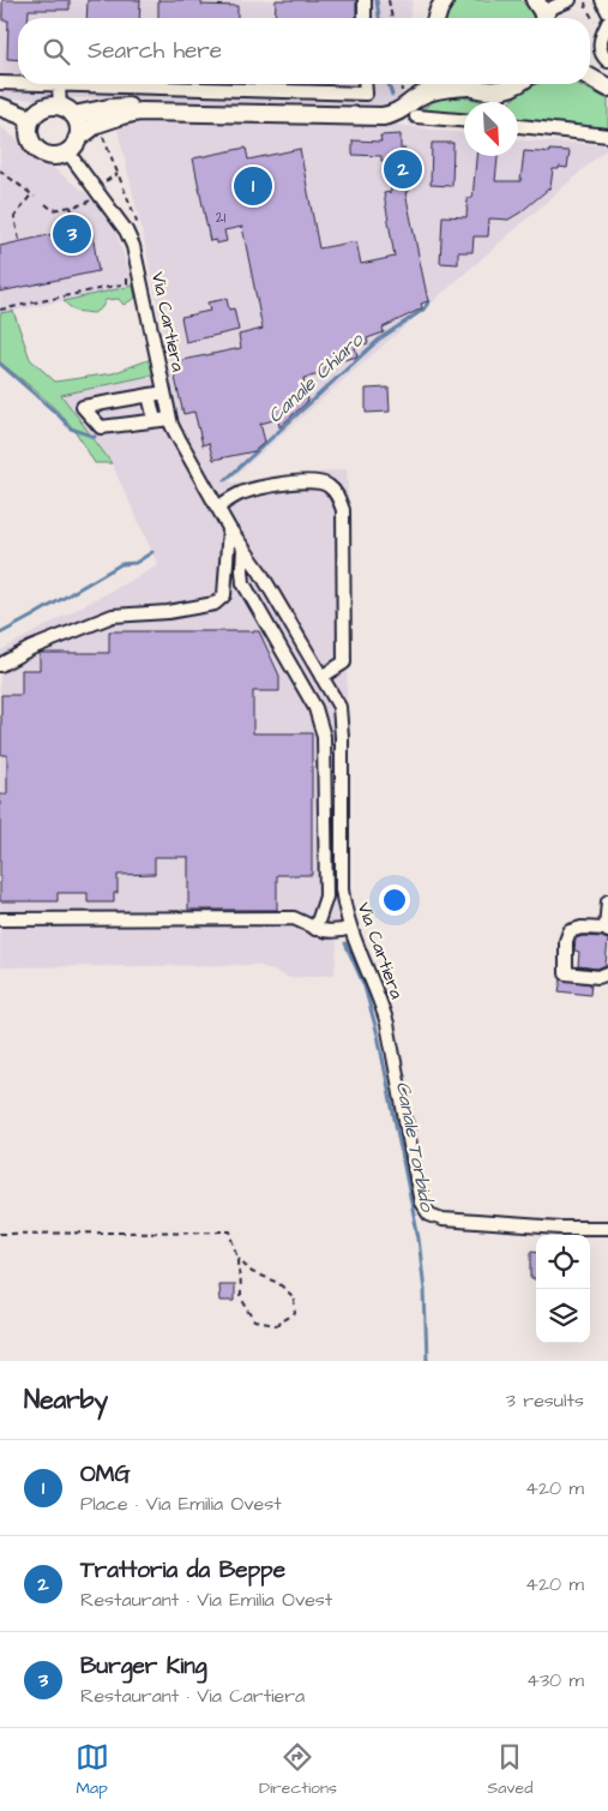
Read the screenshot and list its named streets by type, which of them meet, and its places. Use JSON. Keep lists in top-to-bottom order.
{
  "streets": {
    "street": ["Via Cartiera"]
  },
  "water": ["Canale Chiaro", "Canale Torbido"],
  "house_numbers": ["21"],
  "north": "bottom right",
  "page": {
    "search": "Search here",
    "pins": ["2", "1", "3"],
    "heading": ["Nearby", "3 results"],
    "list": [
      {
        "mark": "1",
        "name": "OMG",
        "note": "Place · Via Emilia Ovest",
        "value": "420 m"
      },
      {
        "mark": "2",
        "name": "Trattoria da Beppe",
        "note": "Restaurant · Via Emilia Ovest",
        "value": "420 m"
      },
      {
        "mark": "3",
        "name": "Burger King",
        "note": "Restaurant · Via Cartiera",
        "value": "430 m"
      }
    ],
    "nav": ["Map", "Directions", "Saved"]
  }
}
